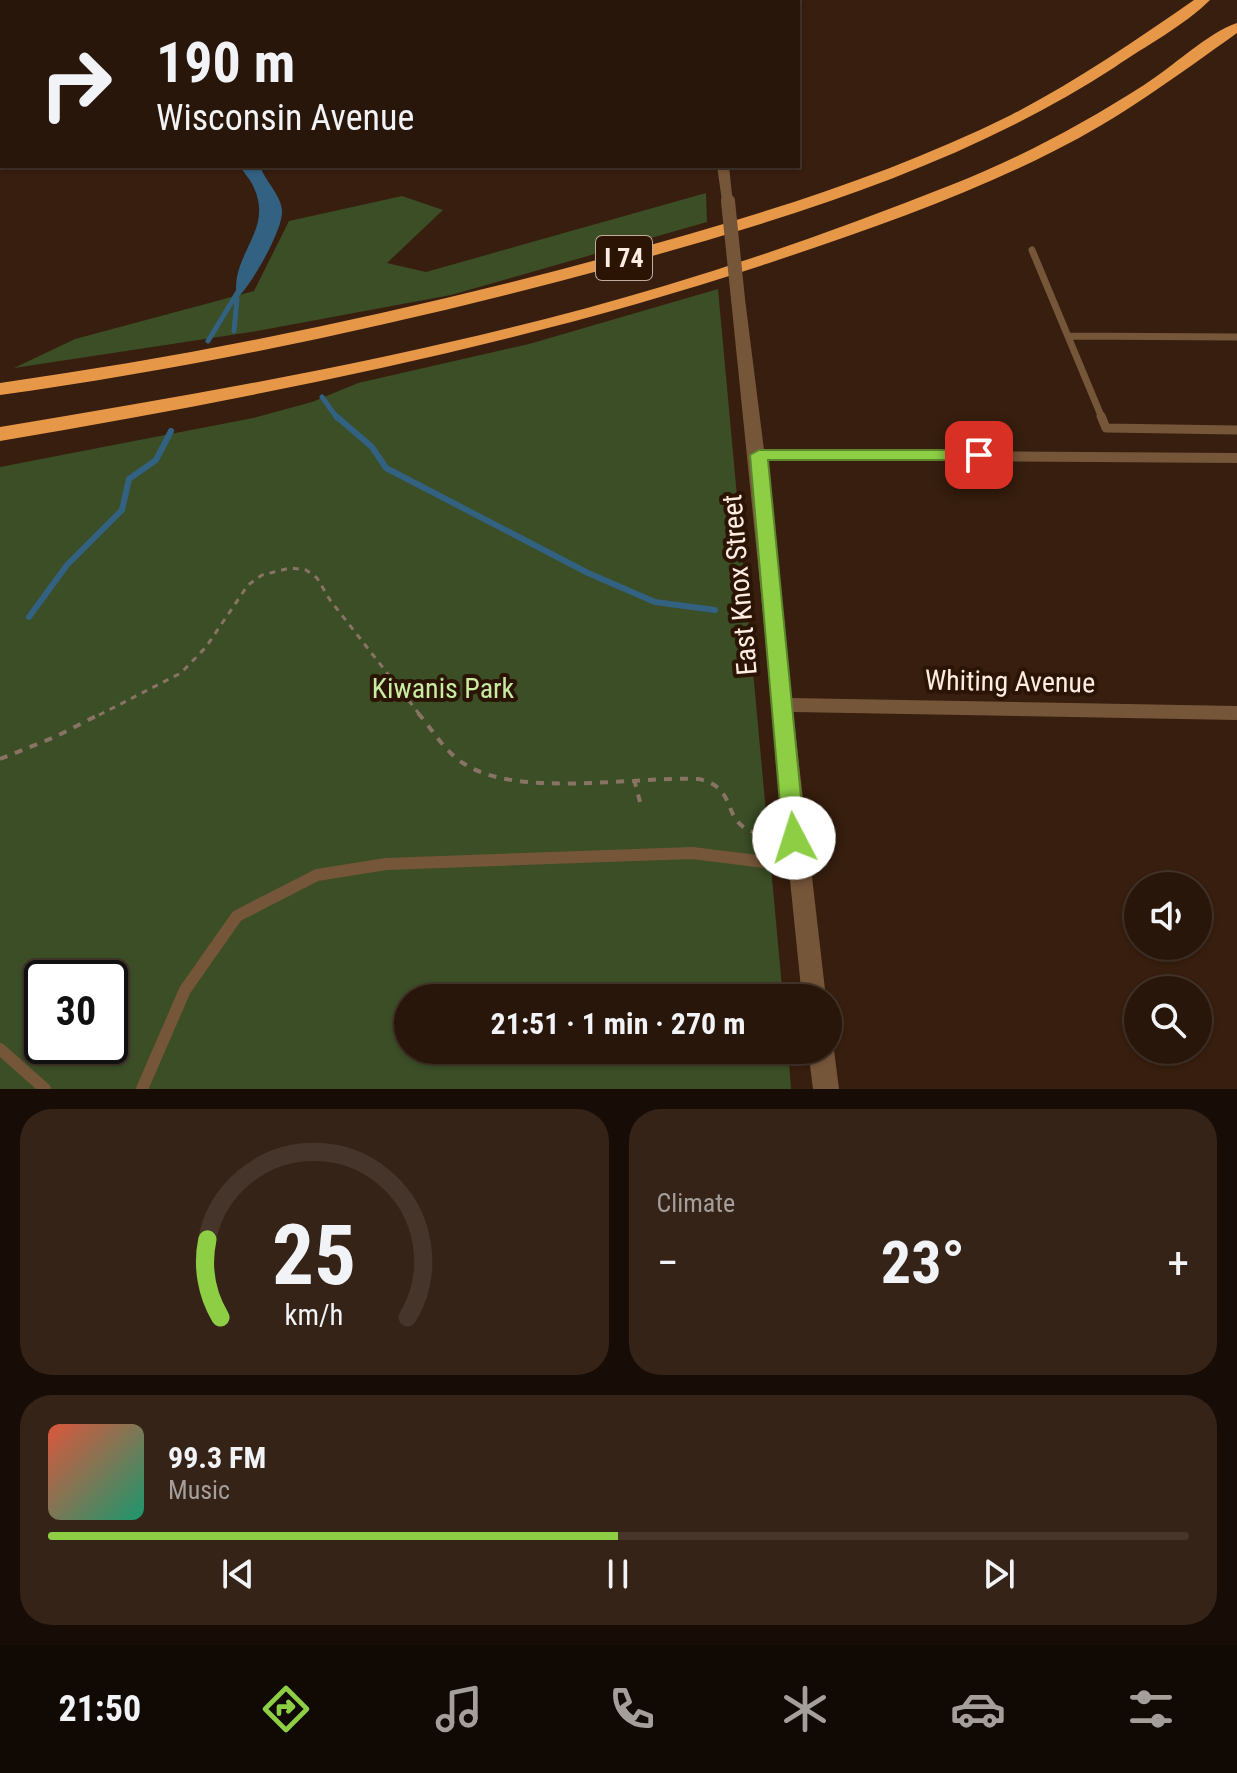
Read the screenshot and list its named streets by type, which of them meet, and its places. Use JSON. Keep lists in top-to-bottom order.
{
  "streets": {
    "highway": ["I 74"],
    "street": ["East Knox Street", "Whiting Avenue"]
  },
  "crossings": [
    ["East Knox Street", "Whiting Avenue"]
  ],
  "parks": ["Kiwanis Park"],
  "page": {
    "turn": ["190 m", "Wisconsin Avenue"],
    "limit": "30",
    "trip": "21:51 · 1 min · 270 m",
    "tile": "Climate",
    "heat": ["−", "23°", "+"],
    "song": ["99.3 FM", "Music"],
    "tabs": "21:50",
    "gauge": ["25", "km/h"]
  }
}
